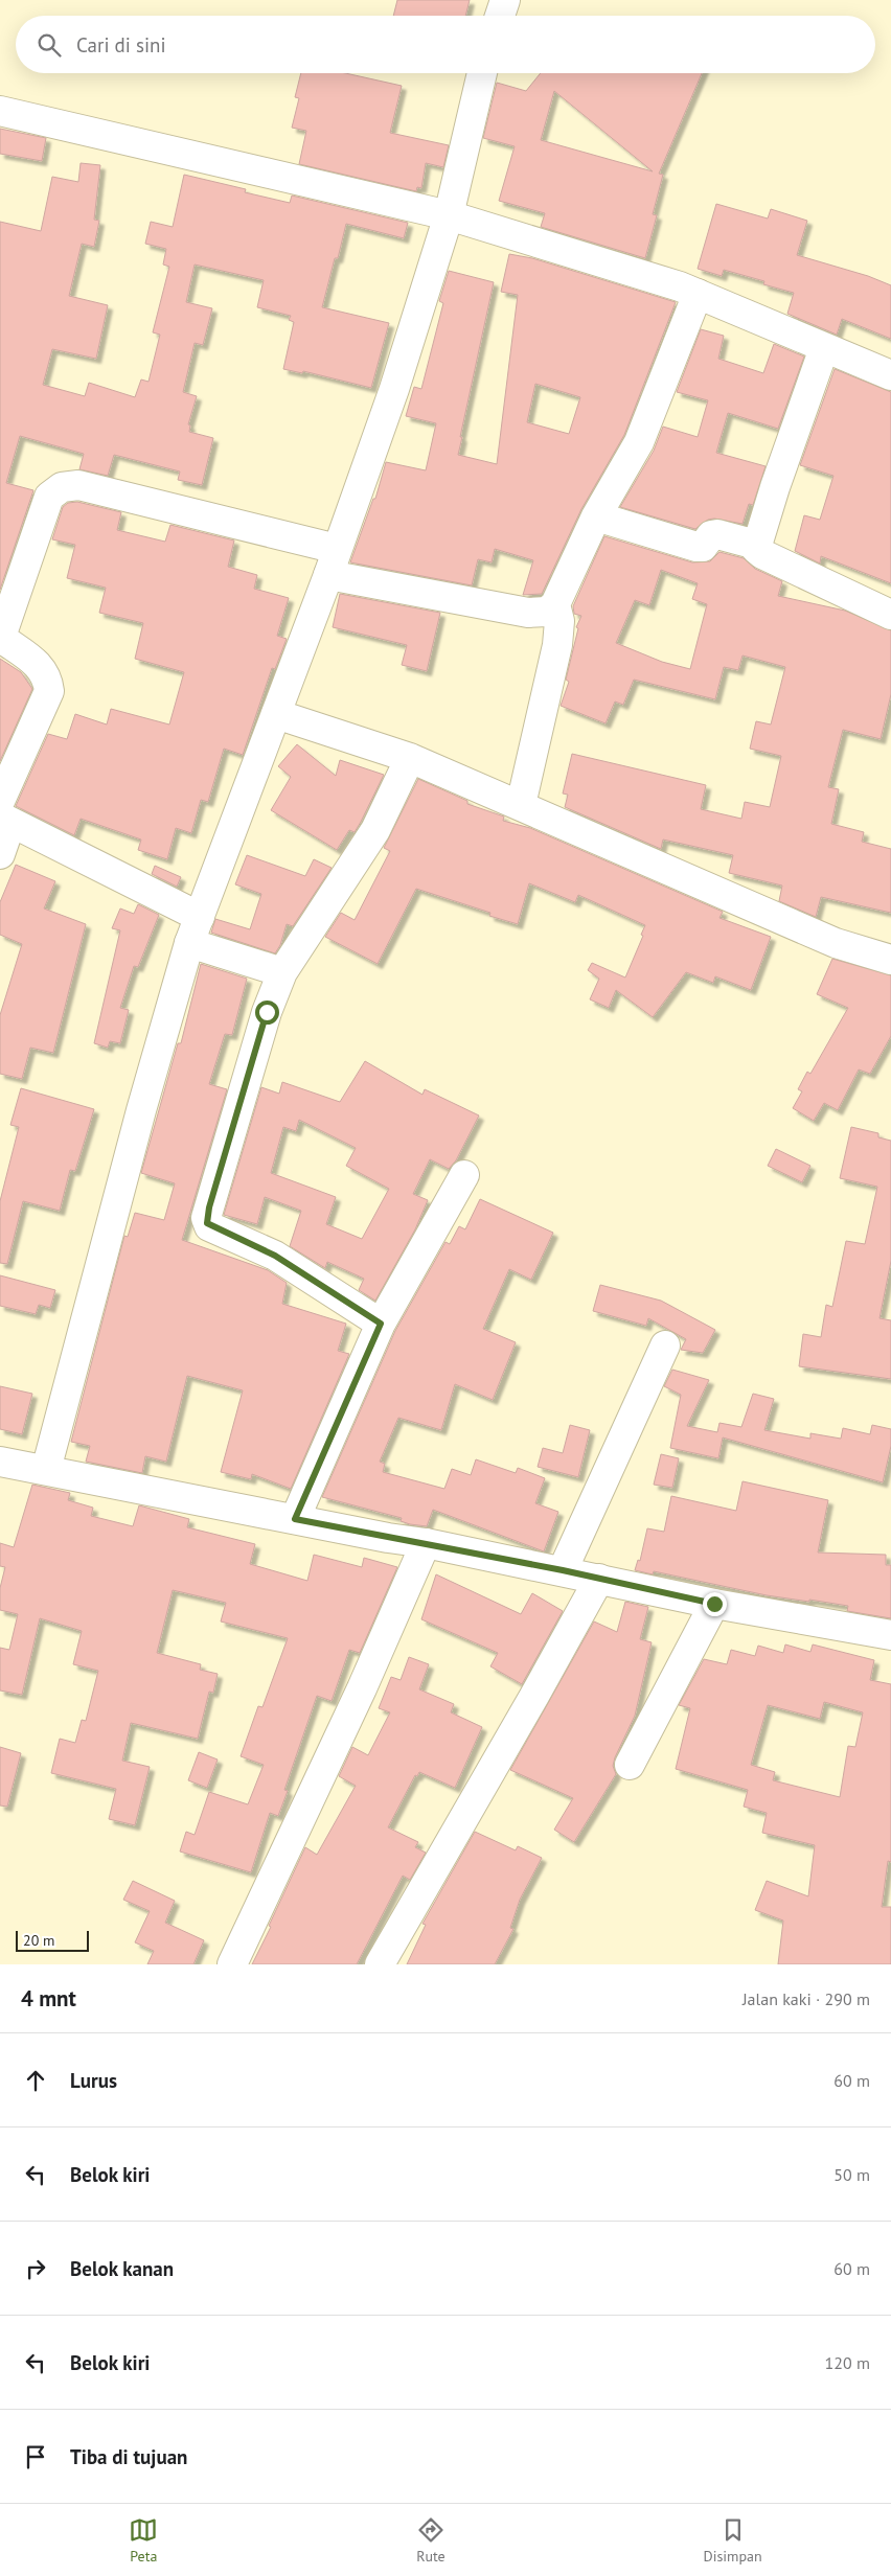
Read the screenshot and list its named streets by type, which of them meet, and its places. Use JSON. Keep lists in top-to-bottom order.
{
  "scale_bar": "20 m",
  "page": {
    "search": "Cari di sini",
    "scale": "20 m",
    "heading": ["4 mnt", "Jalan kaki · 290 m"],
    "list": [
      ["Lurus", "60 m"],
      ["Belok kiri", "50 m"],
      ["Belok kanan", "60 m"],
      ["Belok kiri", "120 m"],
      "Tiba di tujuan"
    ],
    "nav": ["Peta", "Rute", "Disimpan"]
  }
}
